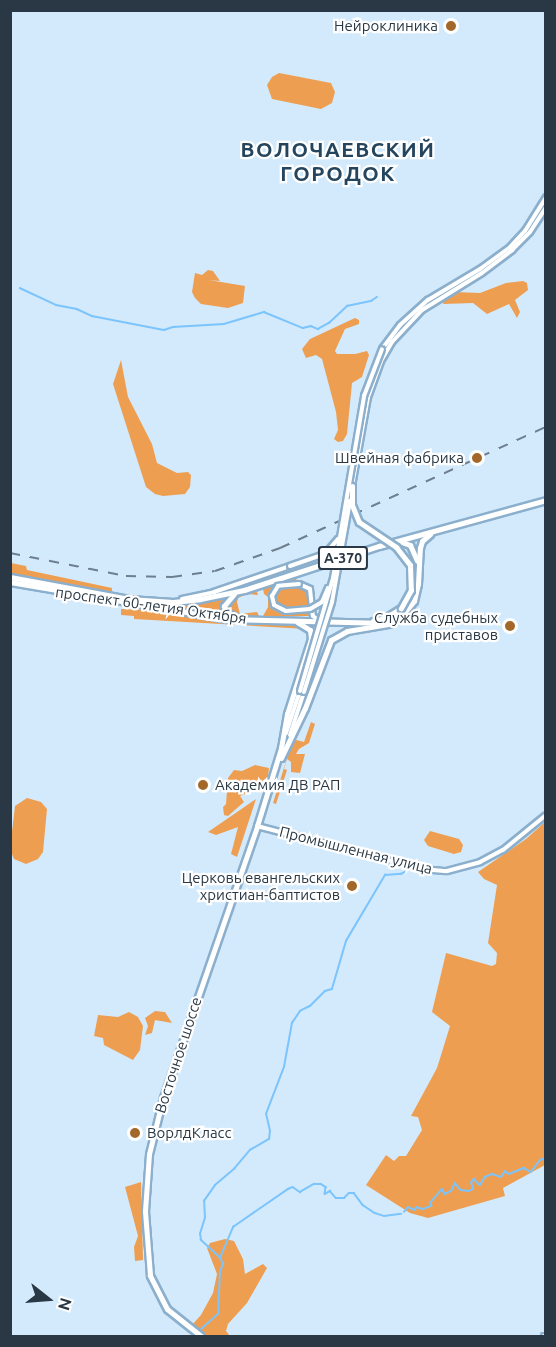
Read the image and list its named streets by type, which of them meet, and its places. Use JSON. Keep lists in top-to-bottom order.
{
  "streets": {
    "main road": [
      "А-370",
      "проспект 60-летия Октября",
      "Промышленная улица",
      "Восточное шоссе"
    ]
  },
  "crossings": [
    ["Промышленная улица", "Восточное шоссе"]
  ],
  "districts": ["ВОЛОЧАЕВСКИЙ ГОРОДОК"],
  "places": [
    "Нейроклиника",
    "Швейная фабрика",
    "Служба судебных приставов",
    "Академия ДВ РАП",
    "Церковь евангельских христиан-баптистов",
    "ВорлдКласс"
  ],
  "north": "right"
}
